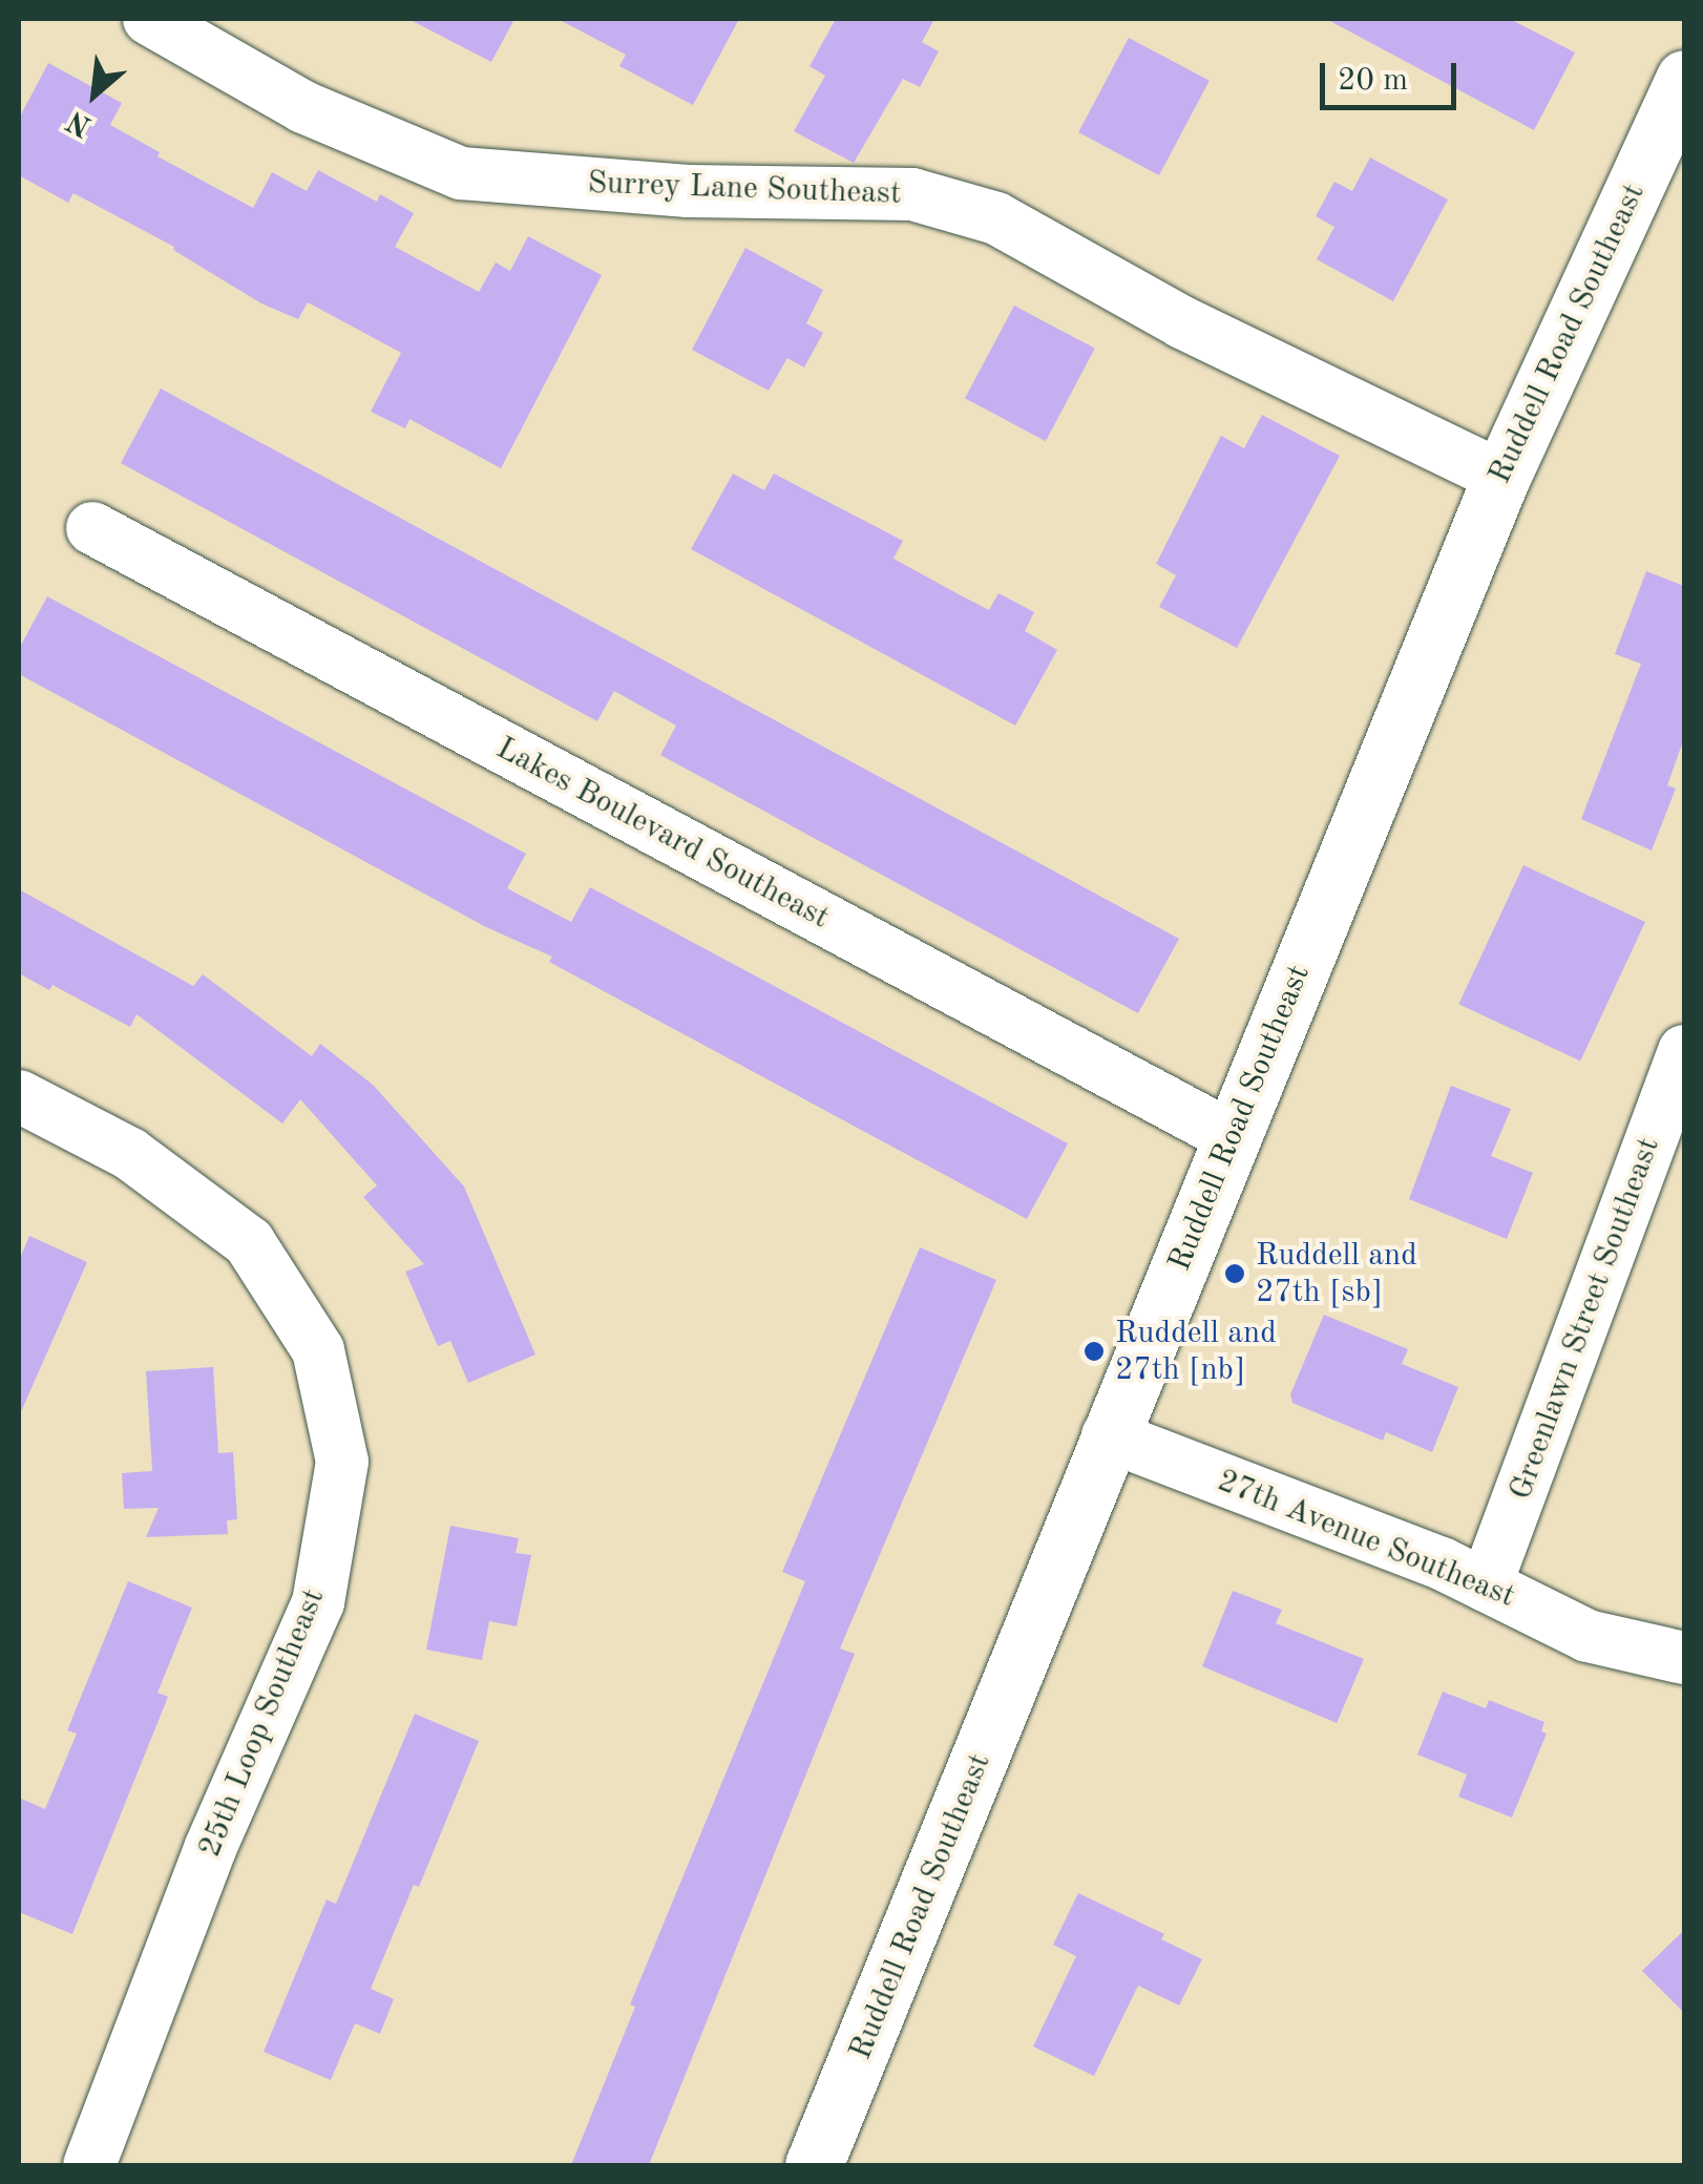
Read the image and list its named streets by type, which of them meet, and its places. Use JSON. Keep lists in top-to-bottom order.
{
  "streets": {
    "main road": ["Ruddell Road Southeast"],
    "street": [
      "Surrey Lane Southeast",
      "Lakes Boulevard Southeast",
      "Greenlawn Street Southeast",
      "27th Avenue Southeast",
      "25th Loop Southeast"
    ]
  },
  "crossings": [
    ["Surrey Lane Southeast", "Ruddell Road Southeast"],
    ["Ruddell Road Southeast", "Lakes Boulevard Southeast"],
    ["Ruddell Road Southeast", "27th Avenue Southeast"],
    ["Greenlawn Street Southeast", "27th Avenue Southeast"]
  ],
  "places": ["Ruddell and 27th [sb]", "Ruddell and 27th [nb]"],
  "scale_bar": "20 m",
  "north": "bottom left"
}
